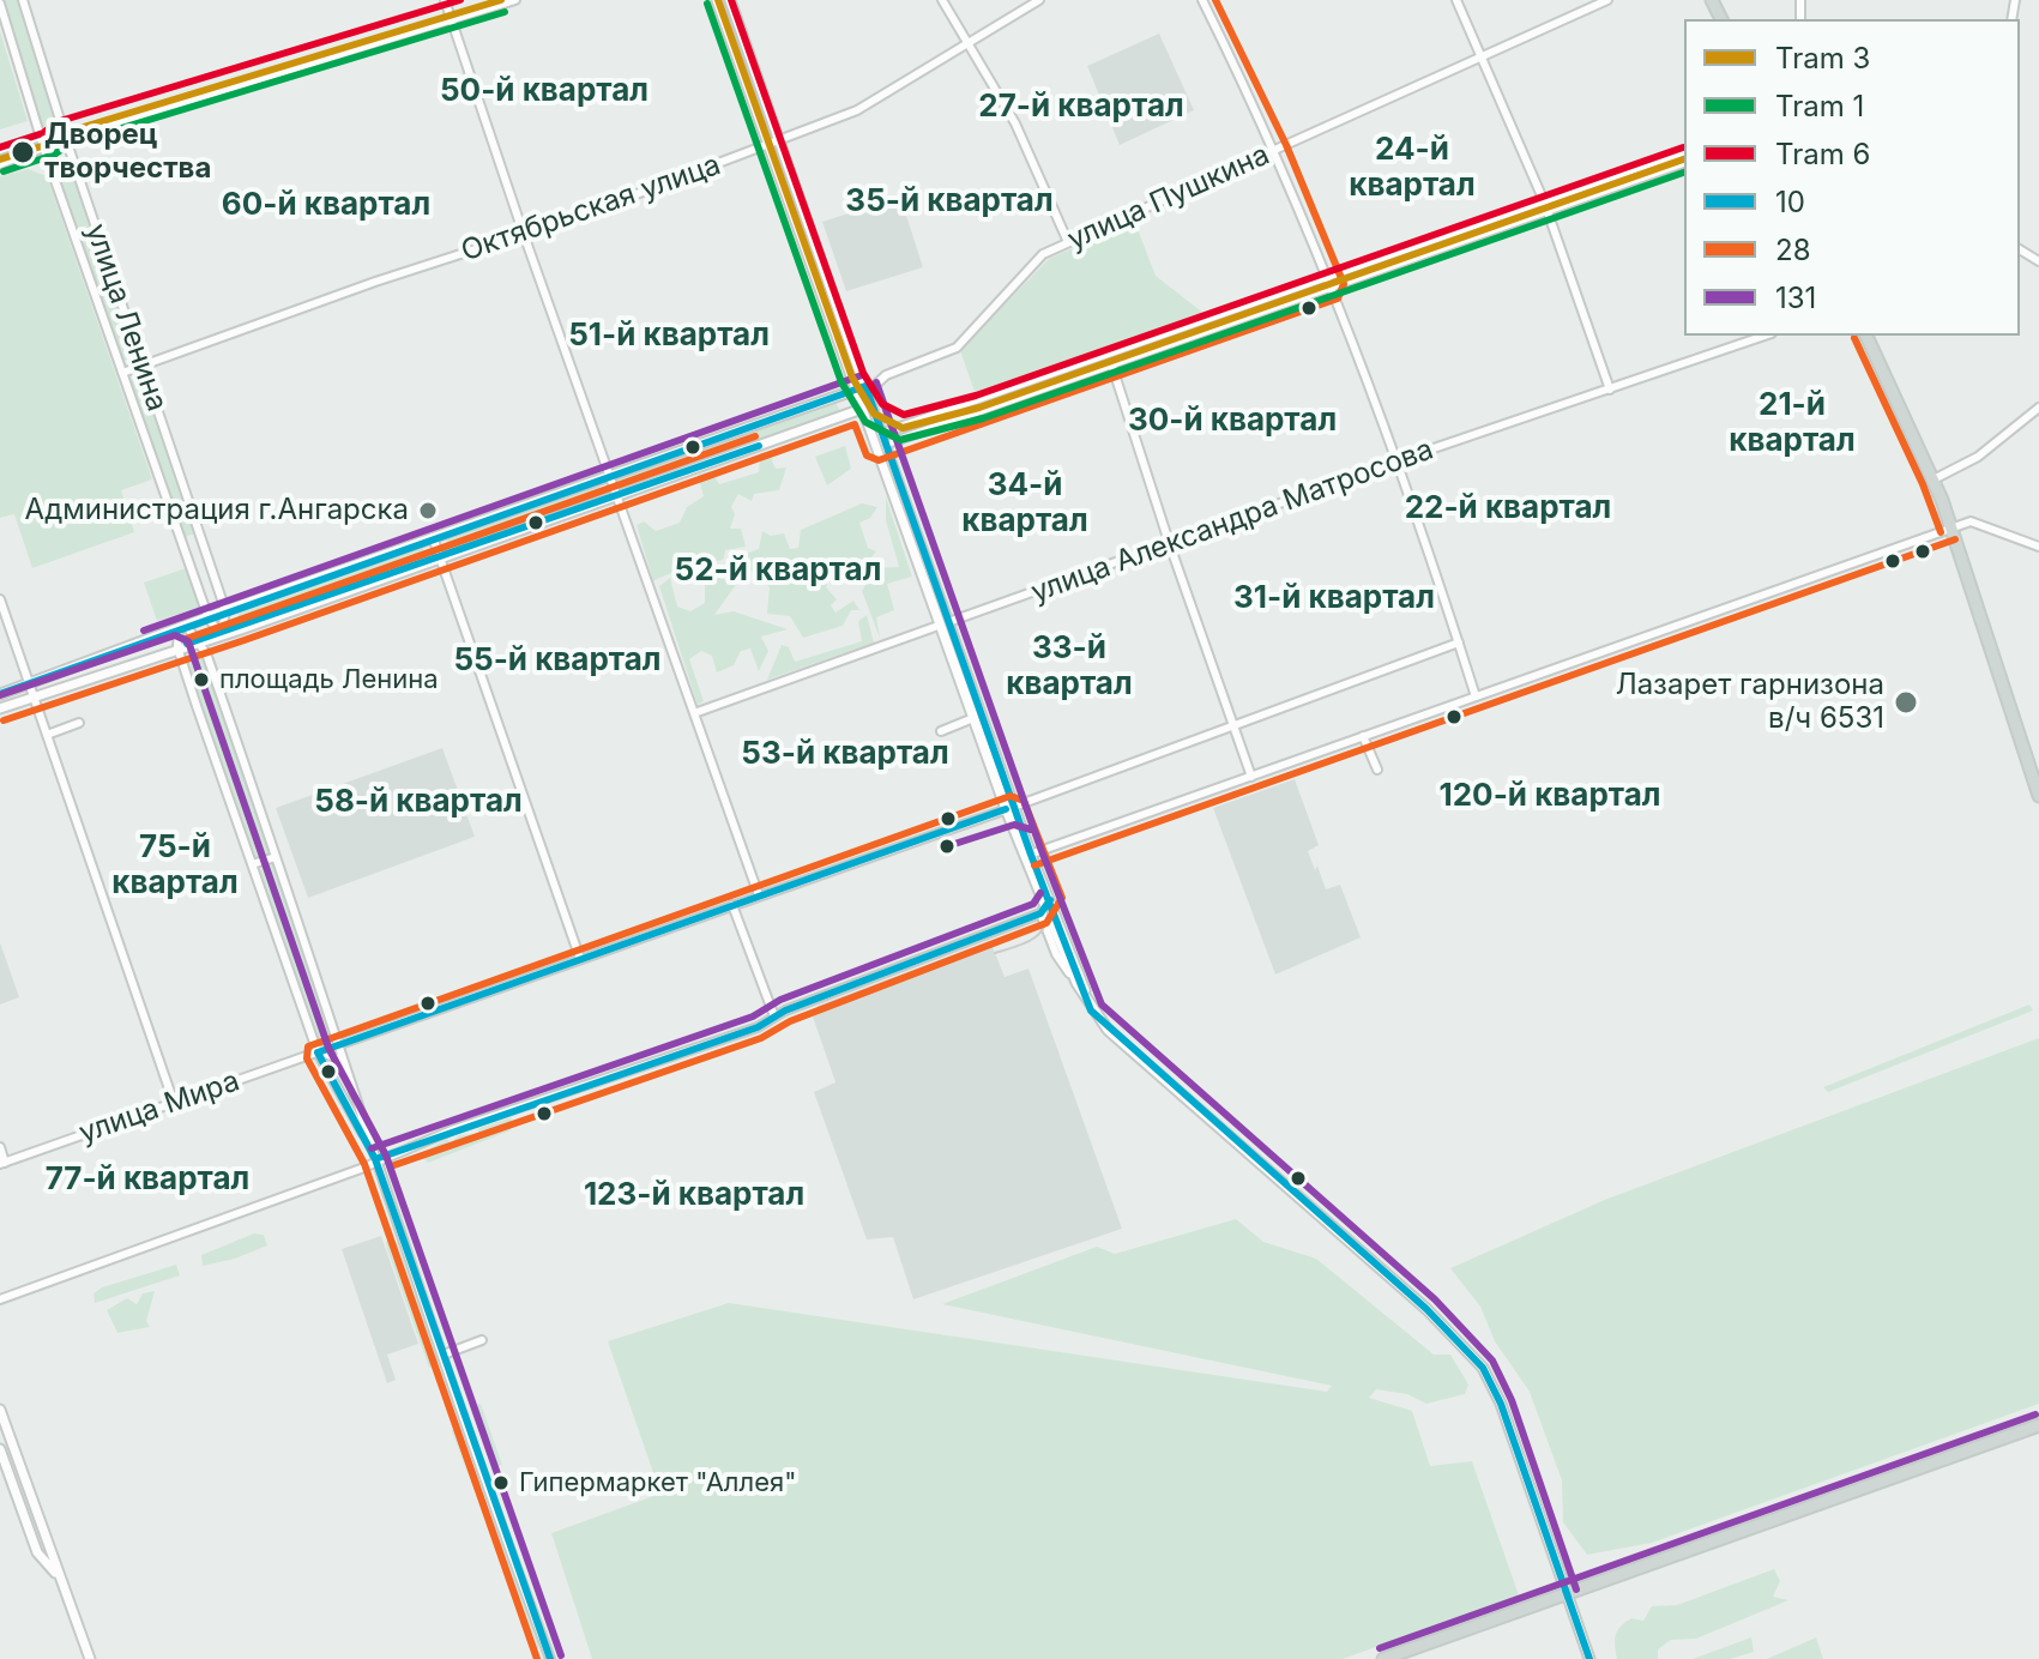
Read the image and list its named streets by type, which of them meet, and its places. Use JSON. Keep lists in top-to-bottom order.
{
  "streets": {
    "street": [
      "улица Пушкина",
      "Октябрьская улица",
      "улица Ленина",
      "улица Александра Матросова",
      "улица Мира"
    ]
  },
  "crossings": [
    ["Октябрьская улица", "улица Ленина"]
  ],
  "districts": [
    "50-й квартал",
    "27-й квартал",
    "24-й квартал",
    "35-й квартал",
    "60-й квартал",
    "51-й квартал",
    "21-й квартал",
    "30-й квартал",
    "34-й квартал",
    "22-й квартал",
    "52-й квартал",
    "31-й квартал",
    "33-й квартал",
    "55-й квартал",
    "53-й квартал",
    "120-й квартал",
    "58-й квартал",
    "75-й квартал",
    "77-й квартал",
    "123-й квартал"
  ],
  "places": [
    "Дворец творчества",
    "Администрация г.Ангарска",
    "площадь Ленина",
    "Лазарет гарнизона в/ч 6531",
    "Гипермаркет \"Аллея\""
  ],
  "lines": [
    "tram line 3",
    "tram line 6",
    "transit line 28",
    "tram line 1",
    "transit line 131",
    "transit line 10"
  ],
  "legend": [
    "Tram 3",
    "Tram 1",
    "Tram 6",
    "10",
    "28",
    "131"
  ]
}
